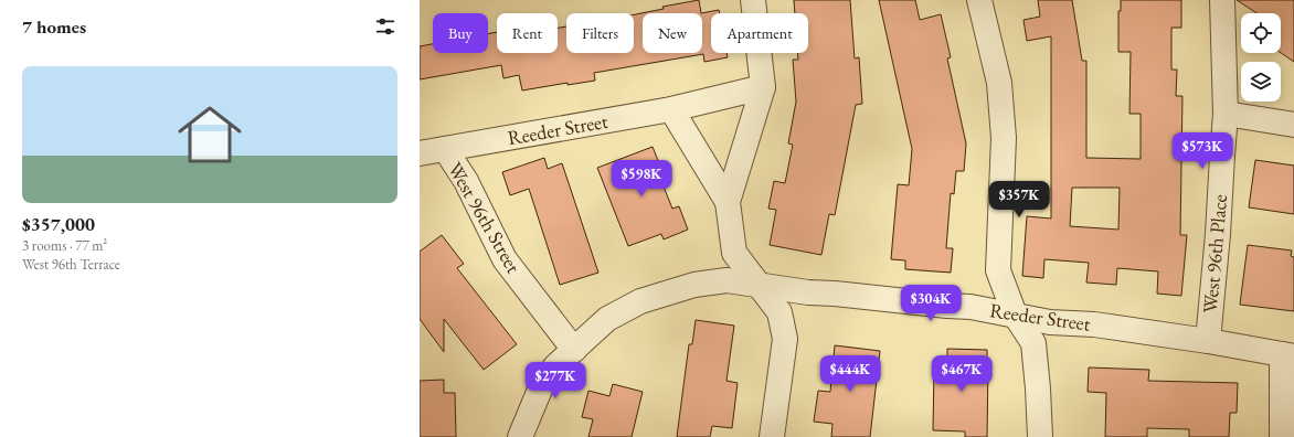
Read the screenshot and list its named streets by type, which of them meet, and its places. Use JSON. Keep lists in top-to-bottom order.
{
  "streets": {
    "street": ["Reeder Street", "West 96th Street", "West 96th Place"]
  },
  "crossings": [
    ["Reeder Street", "West 96th Street"],
    ["Reeder Street", "West 96th Place"]
  ],
  "page": {
    "heading": "7 homes",
    "chip": [
      "Buy",
      "Rent",
      "Filters",
      "New",
      "Apartment"
    ],
    "list": [
      {
        "name": "$357,000",
        "note": "3 rooms · 77 m² · West 96th Terrace"
      }
    ],
    "price": [
      "$573K",
      "$598K",
      "$357K",
      "$304K",
      "$444K",
      "$467K",
      "$277K"
    ]
  }
}
